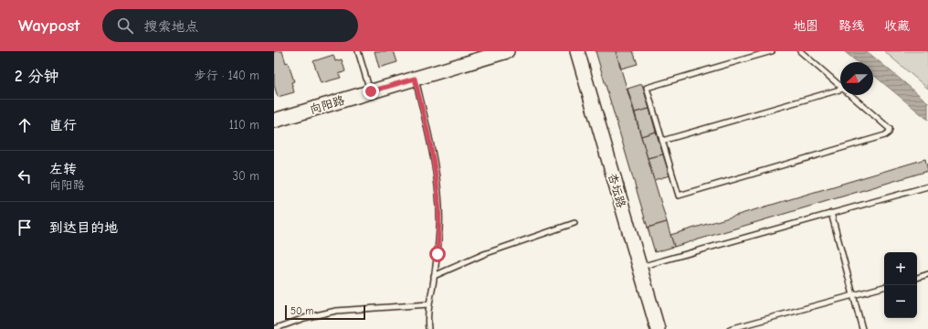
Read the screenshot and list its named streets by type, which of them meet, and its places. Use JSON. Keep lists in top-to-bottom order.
{
  "streets": {
    "street": ["向阳路", "杏坛路"]
  },
  "scale_bar": "50 m",
  "north": "left",
  "page": {
    "header": "Waypost",
    "search": "搜索地点",
    "nav": ["地图", "路线", "收藏"],
    "heading": ["2 分钟", "步行 · 140 m"],
    "list": [
      ["直行", "110 m"],
      ["左转", "向阳路", "30 m"],
      "到达目的地"
    ],
    "map_buttons": ["+", "−"],
    "scale": "50 m"
  }
}
